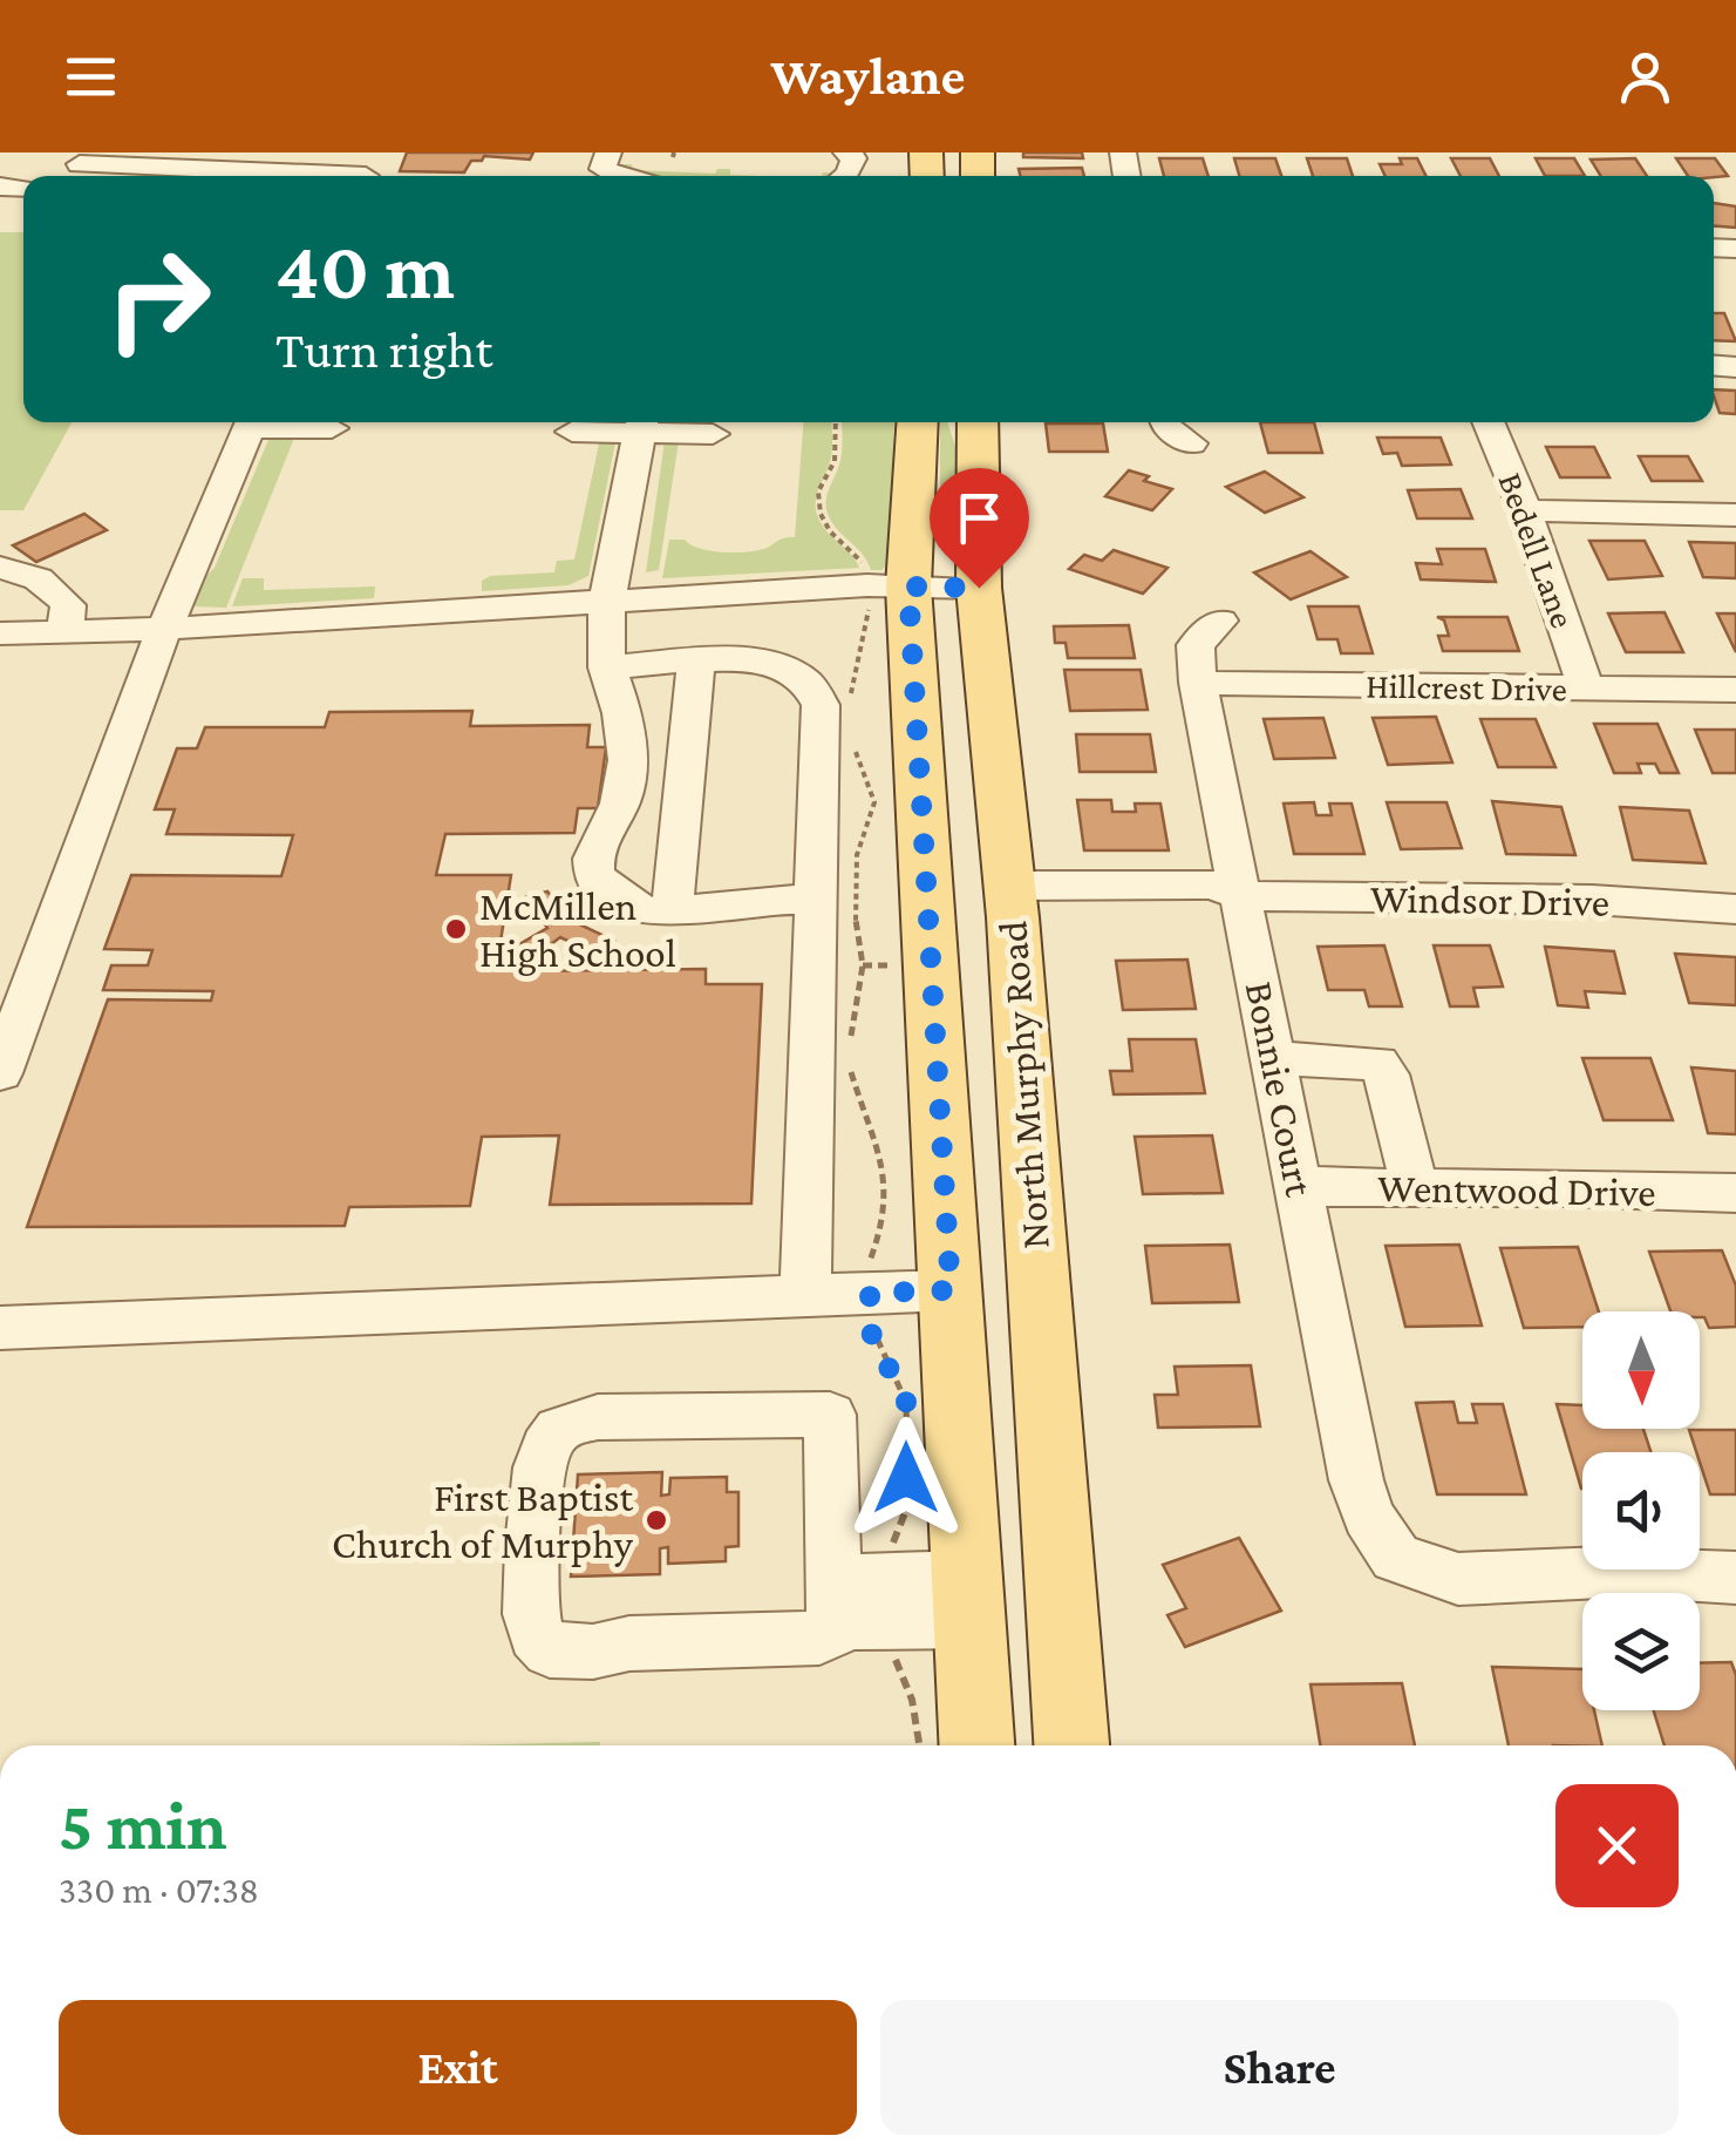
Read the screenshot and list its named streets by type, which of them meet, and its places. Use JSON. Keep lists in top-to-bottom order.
{
  "streets": {
    "main road": ["North Murphy Road"],
    "street": [
      "Bedell Lane",
      "Hillcrest Drive",
      "Windsor Drive",
      "Bonnie Court",
      "Wentwood Drive"
    ]
  },
  "crossings": [
    ["Bedell Lane", "Hillcrest Drive"],
    ["Hillcrest Drive", "Bonnie Court"],
    ["Windsor Drive", "North Murphy Road"],
    ["Windsor Drive", "Bonnie Court"],
    ["Bonnie Court", "Wentwood Drive"]
  ],
  "places": ["McMillen High School", "First Baptist Church of Murphy"],
  "north": "bottom",
  "page": {
    "header": "Waylane",
    "turn": ["40 m", "Turn right"],
    "heading": ["5 min", "330 m · 07:38"],
    "buttons": ["Exit", "Share"]
  }
}
